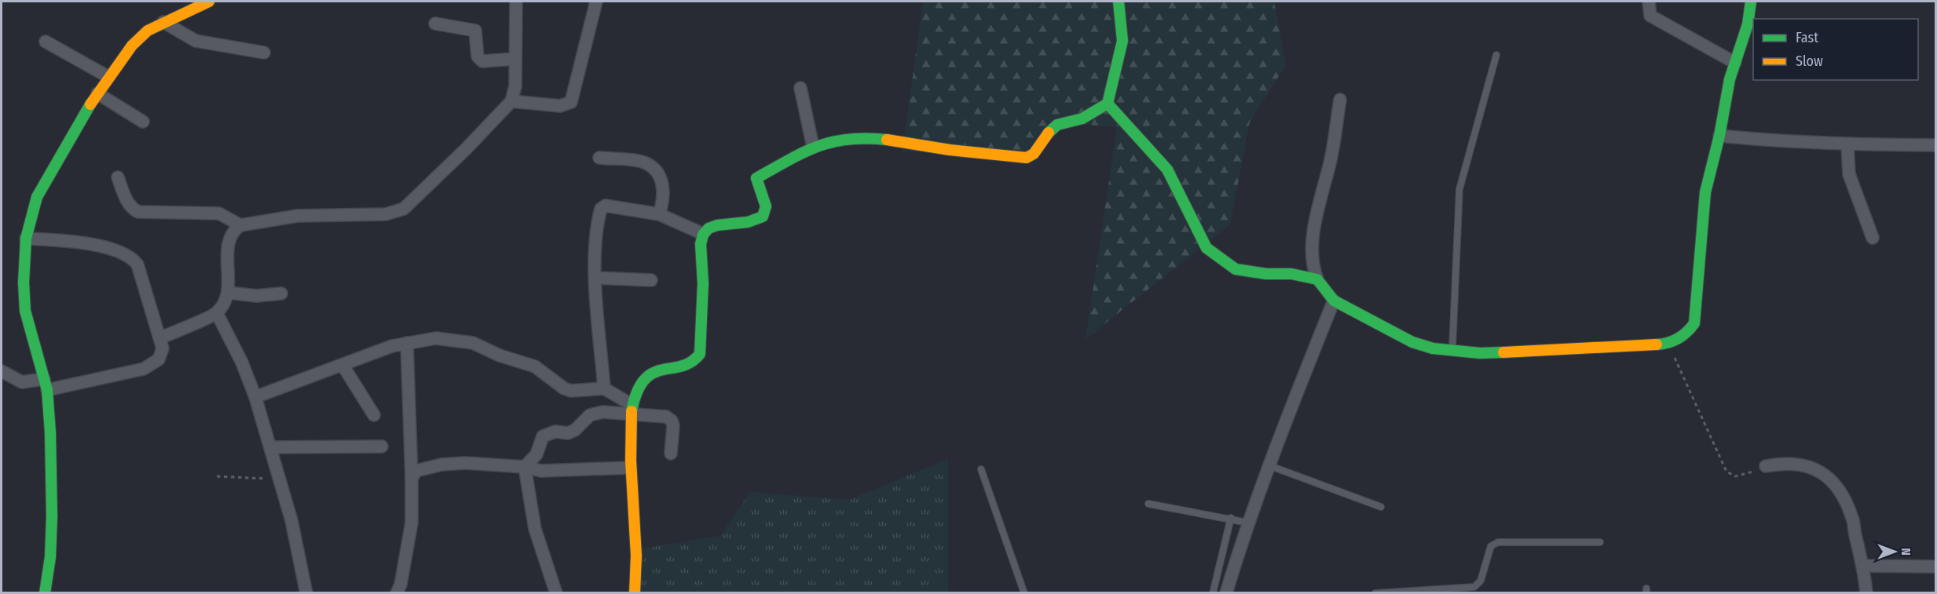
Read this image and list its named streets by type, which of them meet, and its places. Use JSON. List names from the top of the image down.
{
  "legend": ["Fast", "Slow"],
  "north": "right"
}
